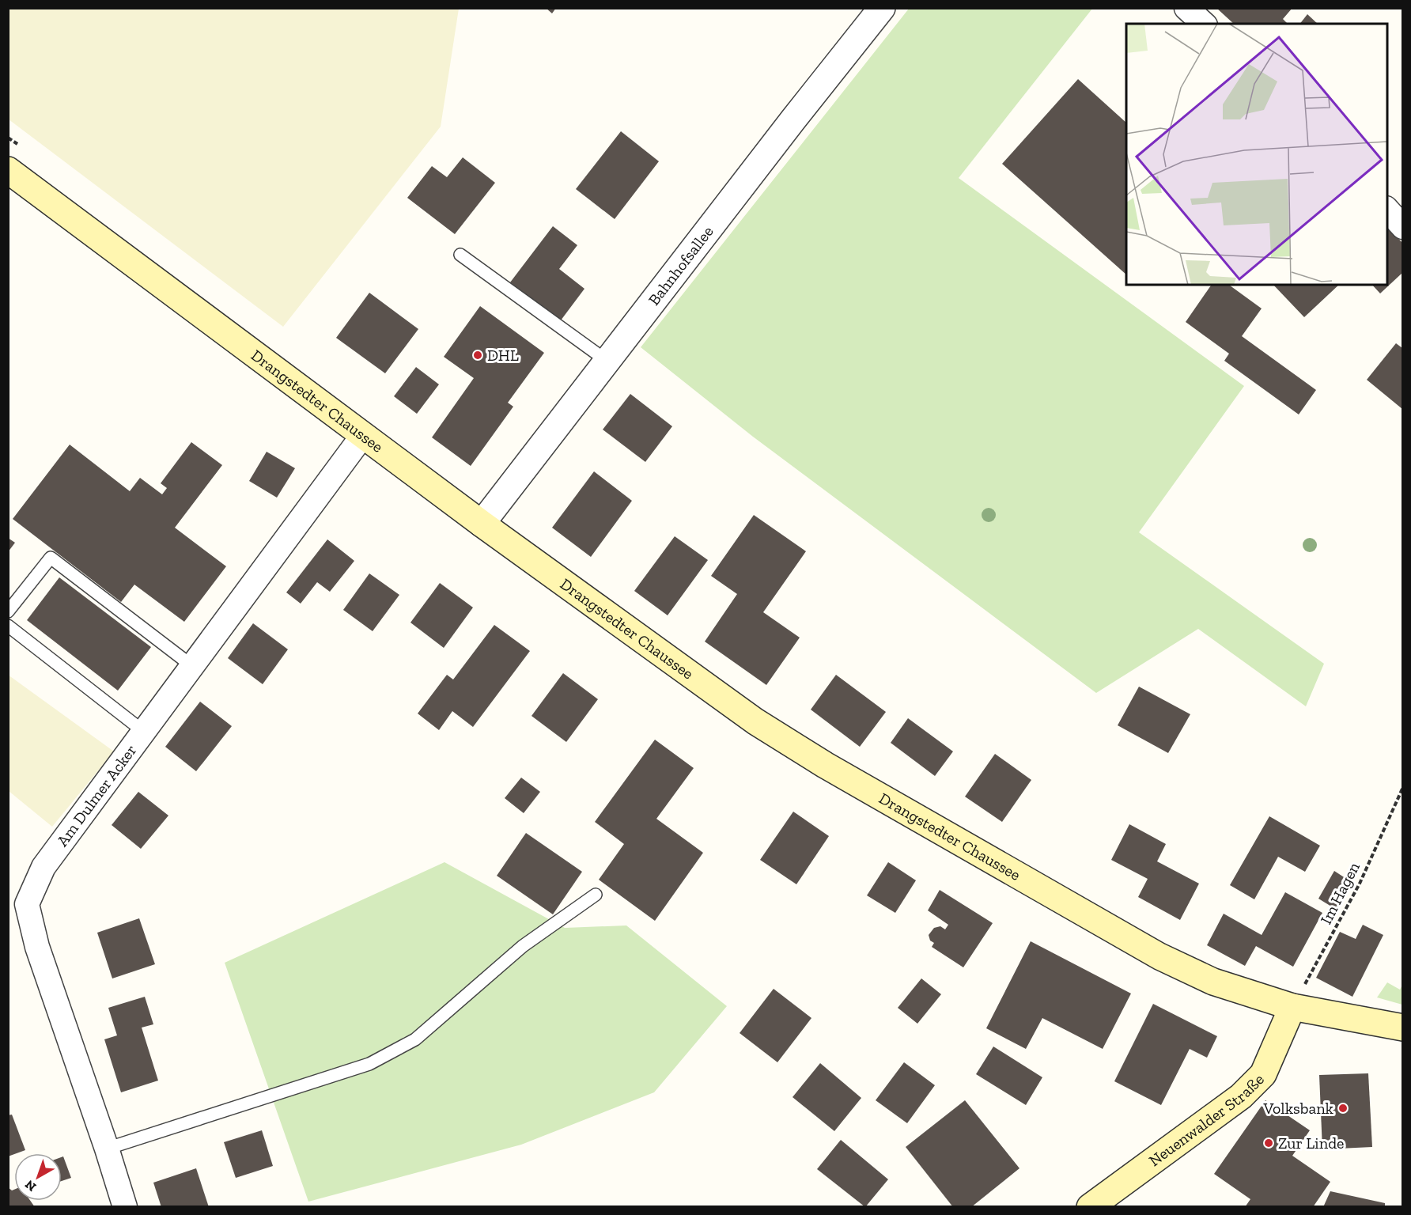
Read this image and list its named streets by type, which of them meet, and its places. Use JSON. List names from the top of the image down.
{
  "streets": {
    "main road": ["Drangstedter Chaussee", "Neuenwalder Straße"],
    "street": ["Bahnhofsallee", "Am Dulmer Acker"],
    "path": ["Im Hagen"]
  },
  "crossings": [
    ["Bahnhofsallee", "Drangstedter Chaussee"],
    ["Drangstedter Chaussee", "Am Dulmer Acker"],
    ["Drangstedter Chaussee", "Im Hagen"],
    ["Drangstedter Chaussee", "Neuenwalder Straße"],
    ["Im Hagen", "Neuenwalder Straße"]
  ],
  "places": ["DHL", "Volksbank", "Zur Linde"],
  "north": "bottom left"
}
